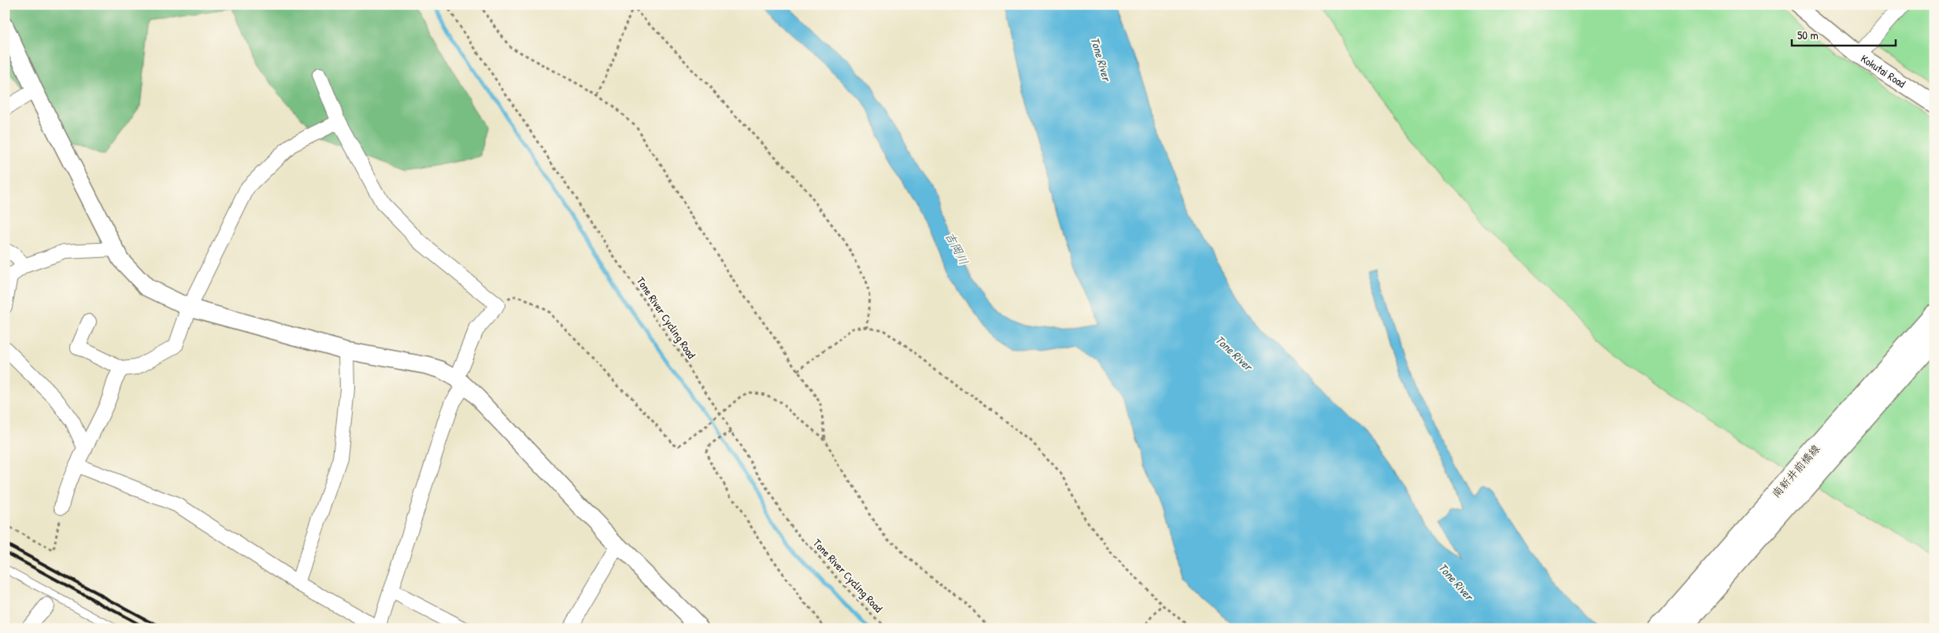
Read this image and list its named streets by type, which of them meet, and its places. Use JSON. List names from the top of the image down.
{
  "streets": {
    "main road": ["南新井前橋線"],
    "street": ["Kokutai Road"],
    "path": ["Tone River Cycling Road"]
  },
  "water": ["Tone River", "吉岡川"],
  "scale_bar": "50 m"
}
